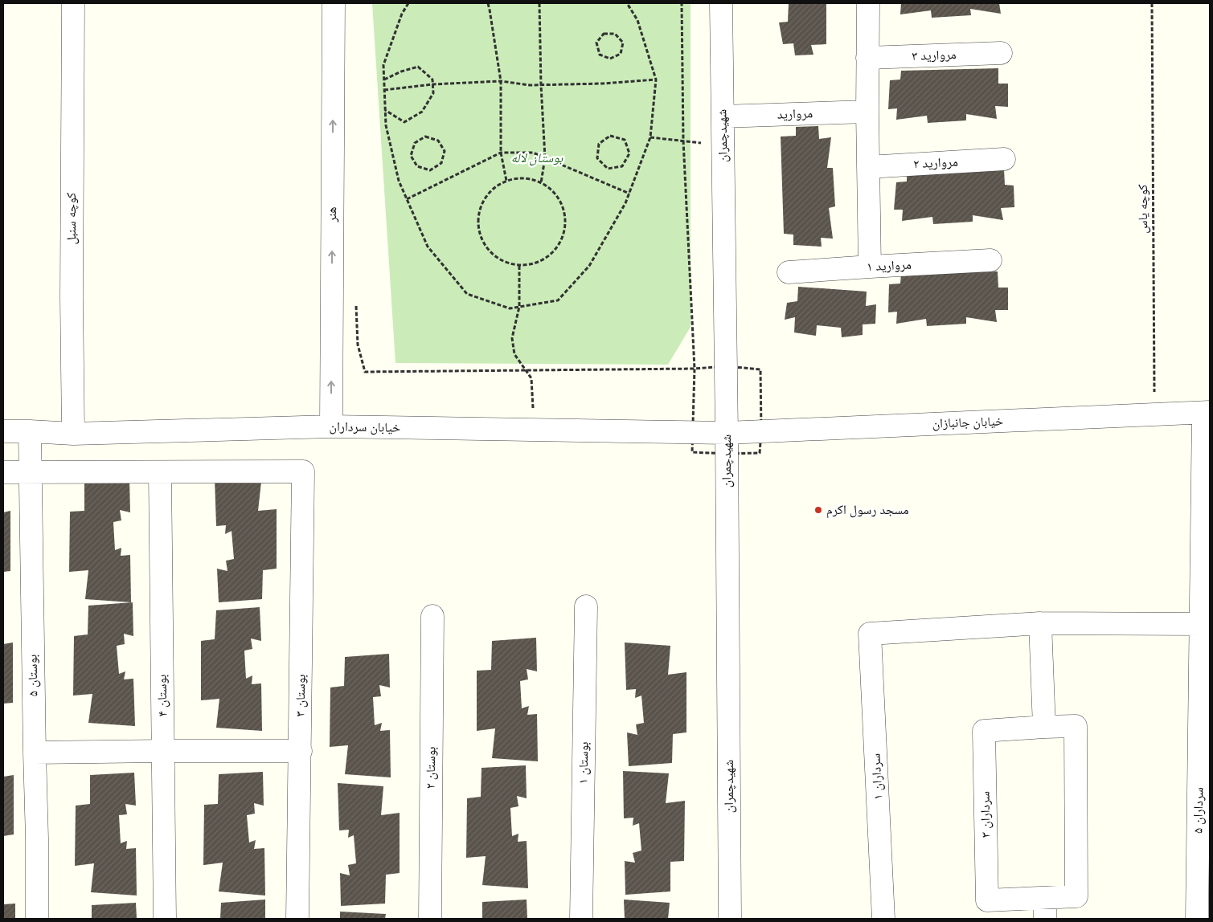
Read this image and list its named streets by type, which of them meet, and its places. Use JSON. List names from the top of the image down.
{
  "streets": {
    "street": [
      "مروارید ۳",
      "مروارید",
      "شهیدچمران",
      "مروارید ۲",
      "هنر",
      "کوچه سنبل",
      "مروارید ۱",
      "خیابان جانبازان",
      "خیابان سرداران",
      "بوستان ۵",
      "بوستان ۴",
      "بوستان ۳",
      "بوستان ۱",
      "بوستان ۲",
      "سرداران ۱",
      "سرداران ۵",
      "سرداران ۳"
    ],
    "path": ["کوچه یاس"]
  },
  "crossings": [
    ["مروارید", "شهیدچمران"],
    ["شهیدچمران", "خیابان جانبازان"],
    ["شهیدچمران", "خیابان سرداران"],
    ["کوچه یاس", "خیابان جانبازان"],
    ["هنر", "خیابان سرداران"],
    ["کوچه سنبل", "خیابان سرداران"],
    ["خیابان جانبازان", "خیابان سرداران"],
    ["خیابان جانبازان", "سرداران ۵"],
    ["خیابان سرداران", "بوستان ۵"],
    ["بوستان ۴", "بوستان ۳"]
  ],
  "one_way": ["هنر"],
  "parks": ["بوستان لاله"],
  "places": ["مسجد رسول اکرم"]
}
